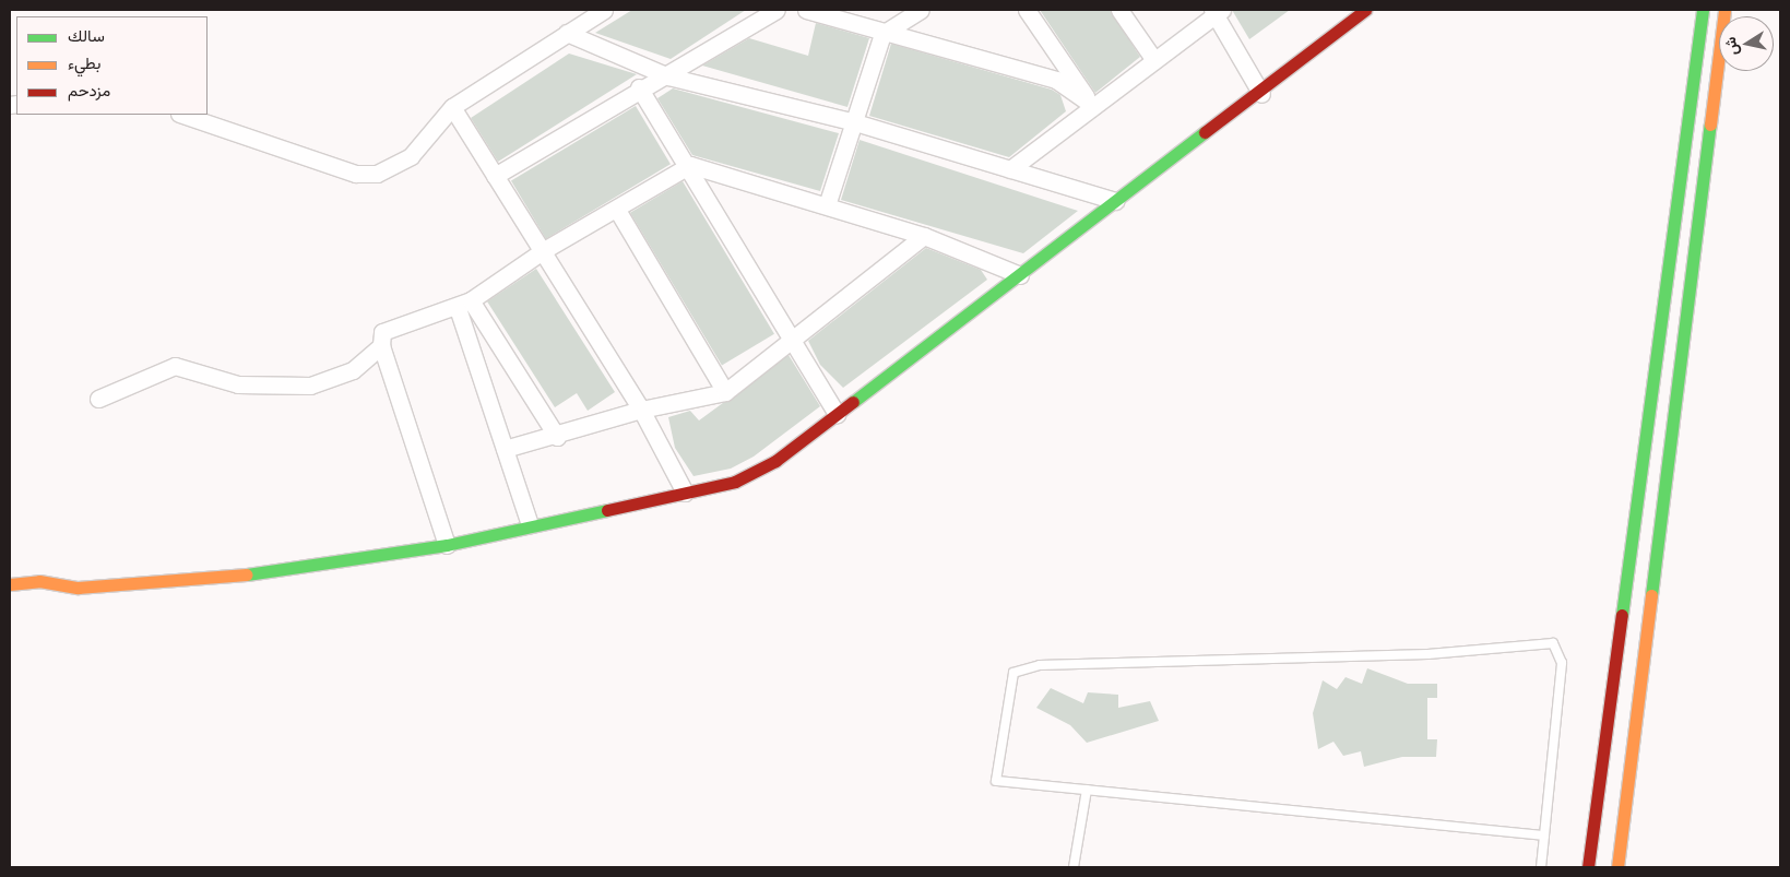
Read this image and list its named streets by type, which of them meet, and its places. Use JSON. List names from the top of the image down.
{
  "legend": ["سالك", "بطيء", "مزدحم"],
  "north": "left"
}
